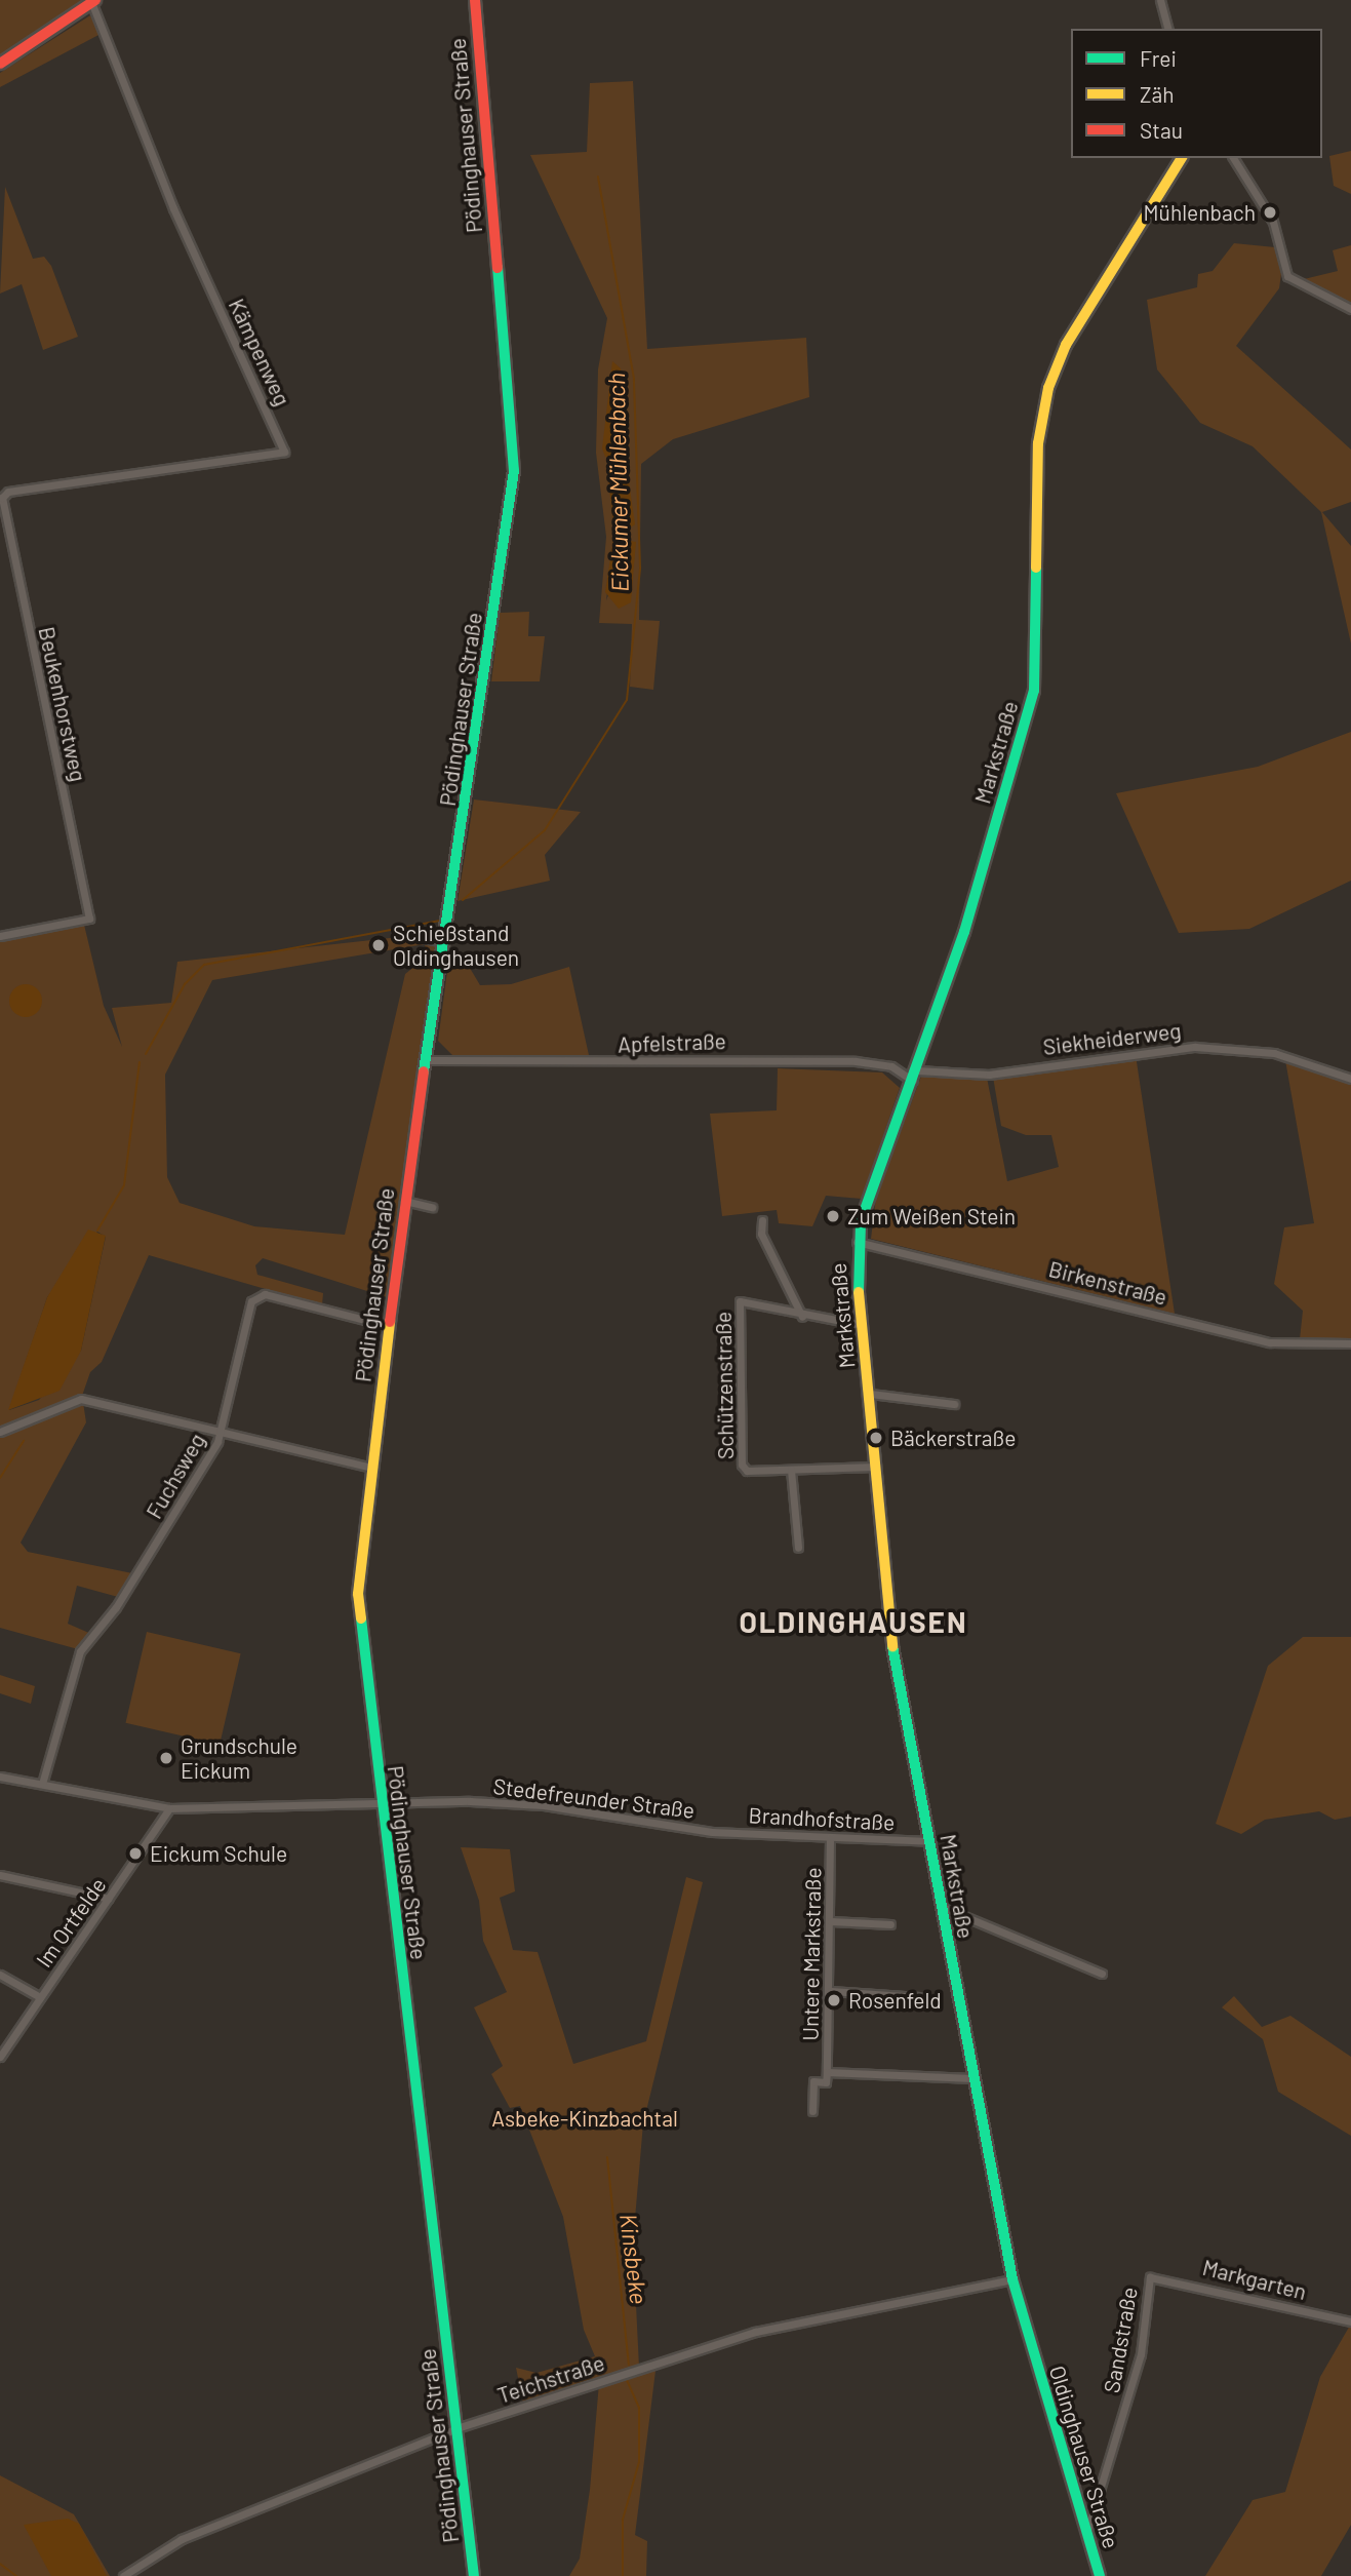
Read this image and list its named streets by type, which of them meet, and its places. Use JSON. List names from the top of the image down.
{
  "streets": {
    "street": [
      "Pödinghauser Straße",
      "Kämpenweg",
      "Beukenhorstweg",
      "Markstraße",
      "Siekheiderweg",
      "Apfelstraße",
      "Birkenstraße",
      "Schützenstraße",
      "Fuchsweg",
      "Stedefreunder Straße",
      "Brandhofstraße",
      "Im Ortfelde",
      "Untere Markstraße",
      "Markgarten",
      "Sandstraße",
      "Teichstraße",
      "Oldinghauser Straße"
    ]
  },
  "crossings": [
    ["Pödinghauser Straße", "Apfelstraße"],
    ["Pödinghauser Straße", "Fuchsweg"],
    ["Pödinghauser Straße", "Stedefreunder Straße"],
    ["Pödinghauser Straße", "Teichstraße"],
    ["Kämpenweg", "Beukenhorstweg"],
    ["Markstraße", "Siekheiderweg"],
    ["Markstraße", "Apfelstraße"],
    ["Markstraße", "Birkenstraße"],
    ["Markstraße", "Brandhofstraße"],
    ["Markstraße", "Untere Markstraße"],
    ["Markstraße", "Teichstraße"],
    ["Markstraße", "Oldinghauser Straße"],
    ["Siekheiderweg", "Apfelstraße"],
    ["Fuchsweg", "Stedefreunder Straße"],
    ["Stedefreunder Straße", "Brandhofstraße"],
    ["Stedefreunder Straße", "Im Ortfelde"],
    ["Brandhofstraße", "Untere Markstraße"],
    ["Markgarten", "Sandstraße"],
    ["Sandstraße", "Oldinghauser Straße"]
  ],
  "districts": ["OLDINGHAUSEN"],
  "water": ["Eickumer Mühlenbach", "Kinsbeke"],
  "parks": ["Asbeke-Kinzbachtal"],
  "places": [
    "Mühlenbach",
    "Schießstand Oldinghausen",
    "Zum Weißen Stein",
    "Bäckerstraße",
    "Grundschule Eickum",
    "Eickum Schule",
    "Rosenfeld"
  ],
  "legend": ["Frei", "Zäh", "Stau"]
}
